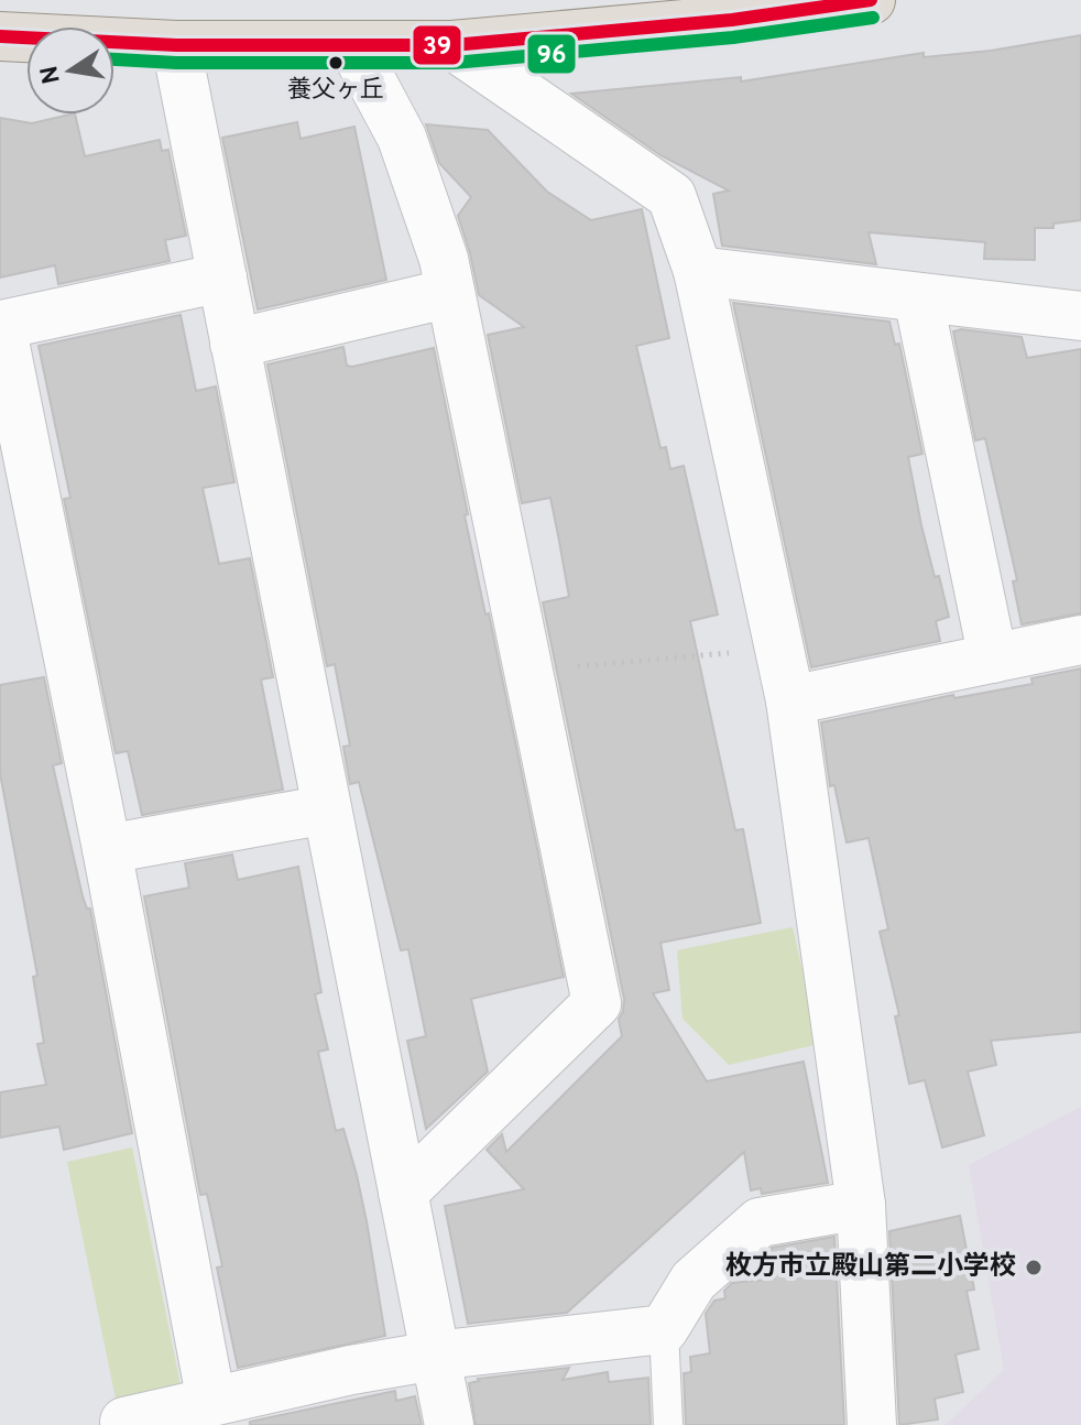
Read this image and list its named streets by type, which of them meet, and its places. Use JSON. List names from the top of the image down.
{
  "places": ["養父ヶ丘", "枚方市立殿山第二小学校"],
  "lines": ["transit line 39", "transit line 96"],
  "north": "left"
}
